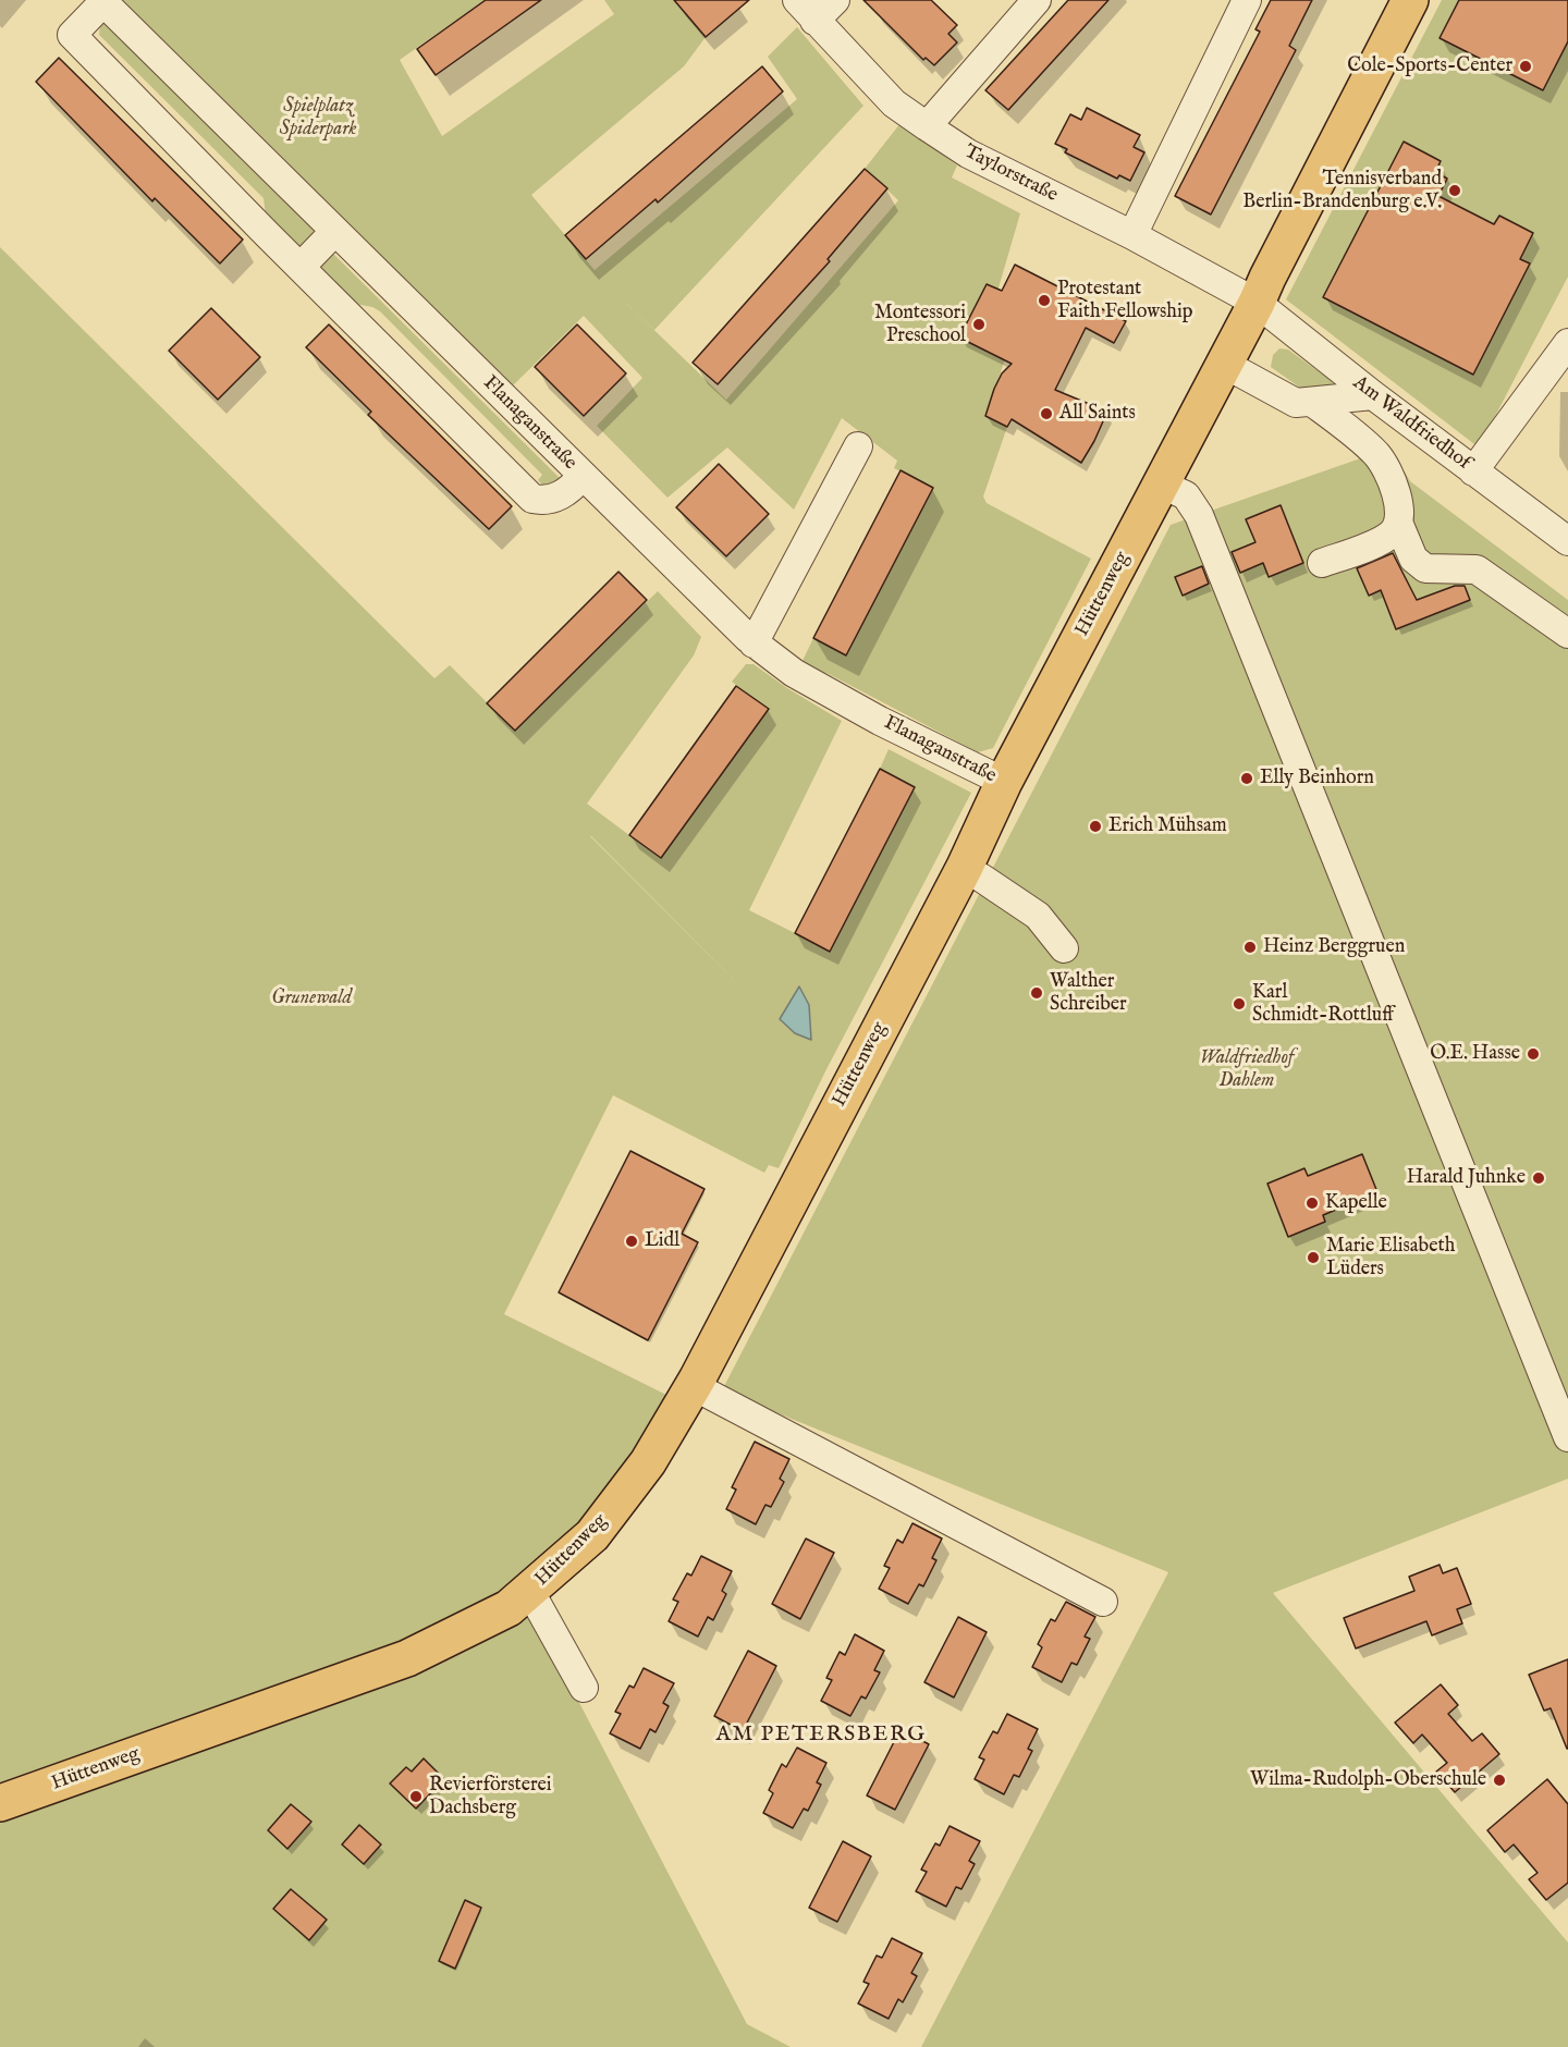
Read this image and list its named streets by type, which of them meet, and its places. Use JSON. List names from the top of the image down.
{
  "streets": {
    "main road": ["Hüttenweg"],
    "street": ["Taylorstraße", "Flanaganstraße", "Am Waldfriedhof"]
  },
  "crossings": [
    ["Taylorstraße", "Am Waldfriedhof"],
    ["Taylorstraße", "Hüttenweg"],
    ["Flanaganstraße", "Hüttenweg"],
    ["Am Waldfriedhof", "Hüttenweg"]
  ],
  "districts": ["AM PETERSBERG"],
  "parks": ["Spielplatz Spiderpark", "Grunewald", "Waldfriedhof Dahlem"],
  "places": [
    "Cole-Sports-Center",
    "Tennisverband Berlin-Brandenburg e.V.",
    "Protestant Faith Fellowship",
    "Montessori Preschool",
    "All Saints",
    "Elly Beinhorn",
    "Erich Mühsam",
    "Heinz Berggruen",
    "Walther Schreiber",
    "Karl Schmidt-Rottluff",
    "O.E. Hasse",
    "Harald Juhnke",
    "Kapelle",
    "Lidl",
    "Marie Elisabeth Lüders",
    "Wilma-Rudolph-Oberschule",
    "Revierförsterei Dachsberg"
  ]
}
